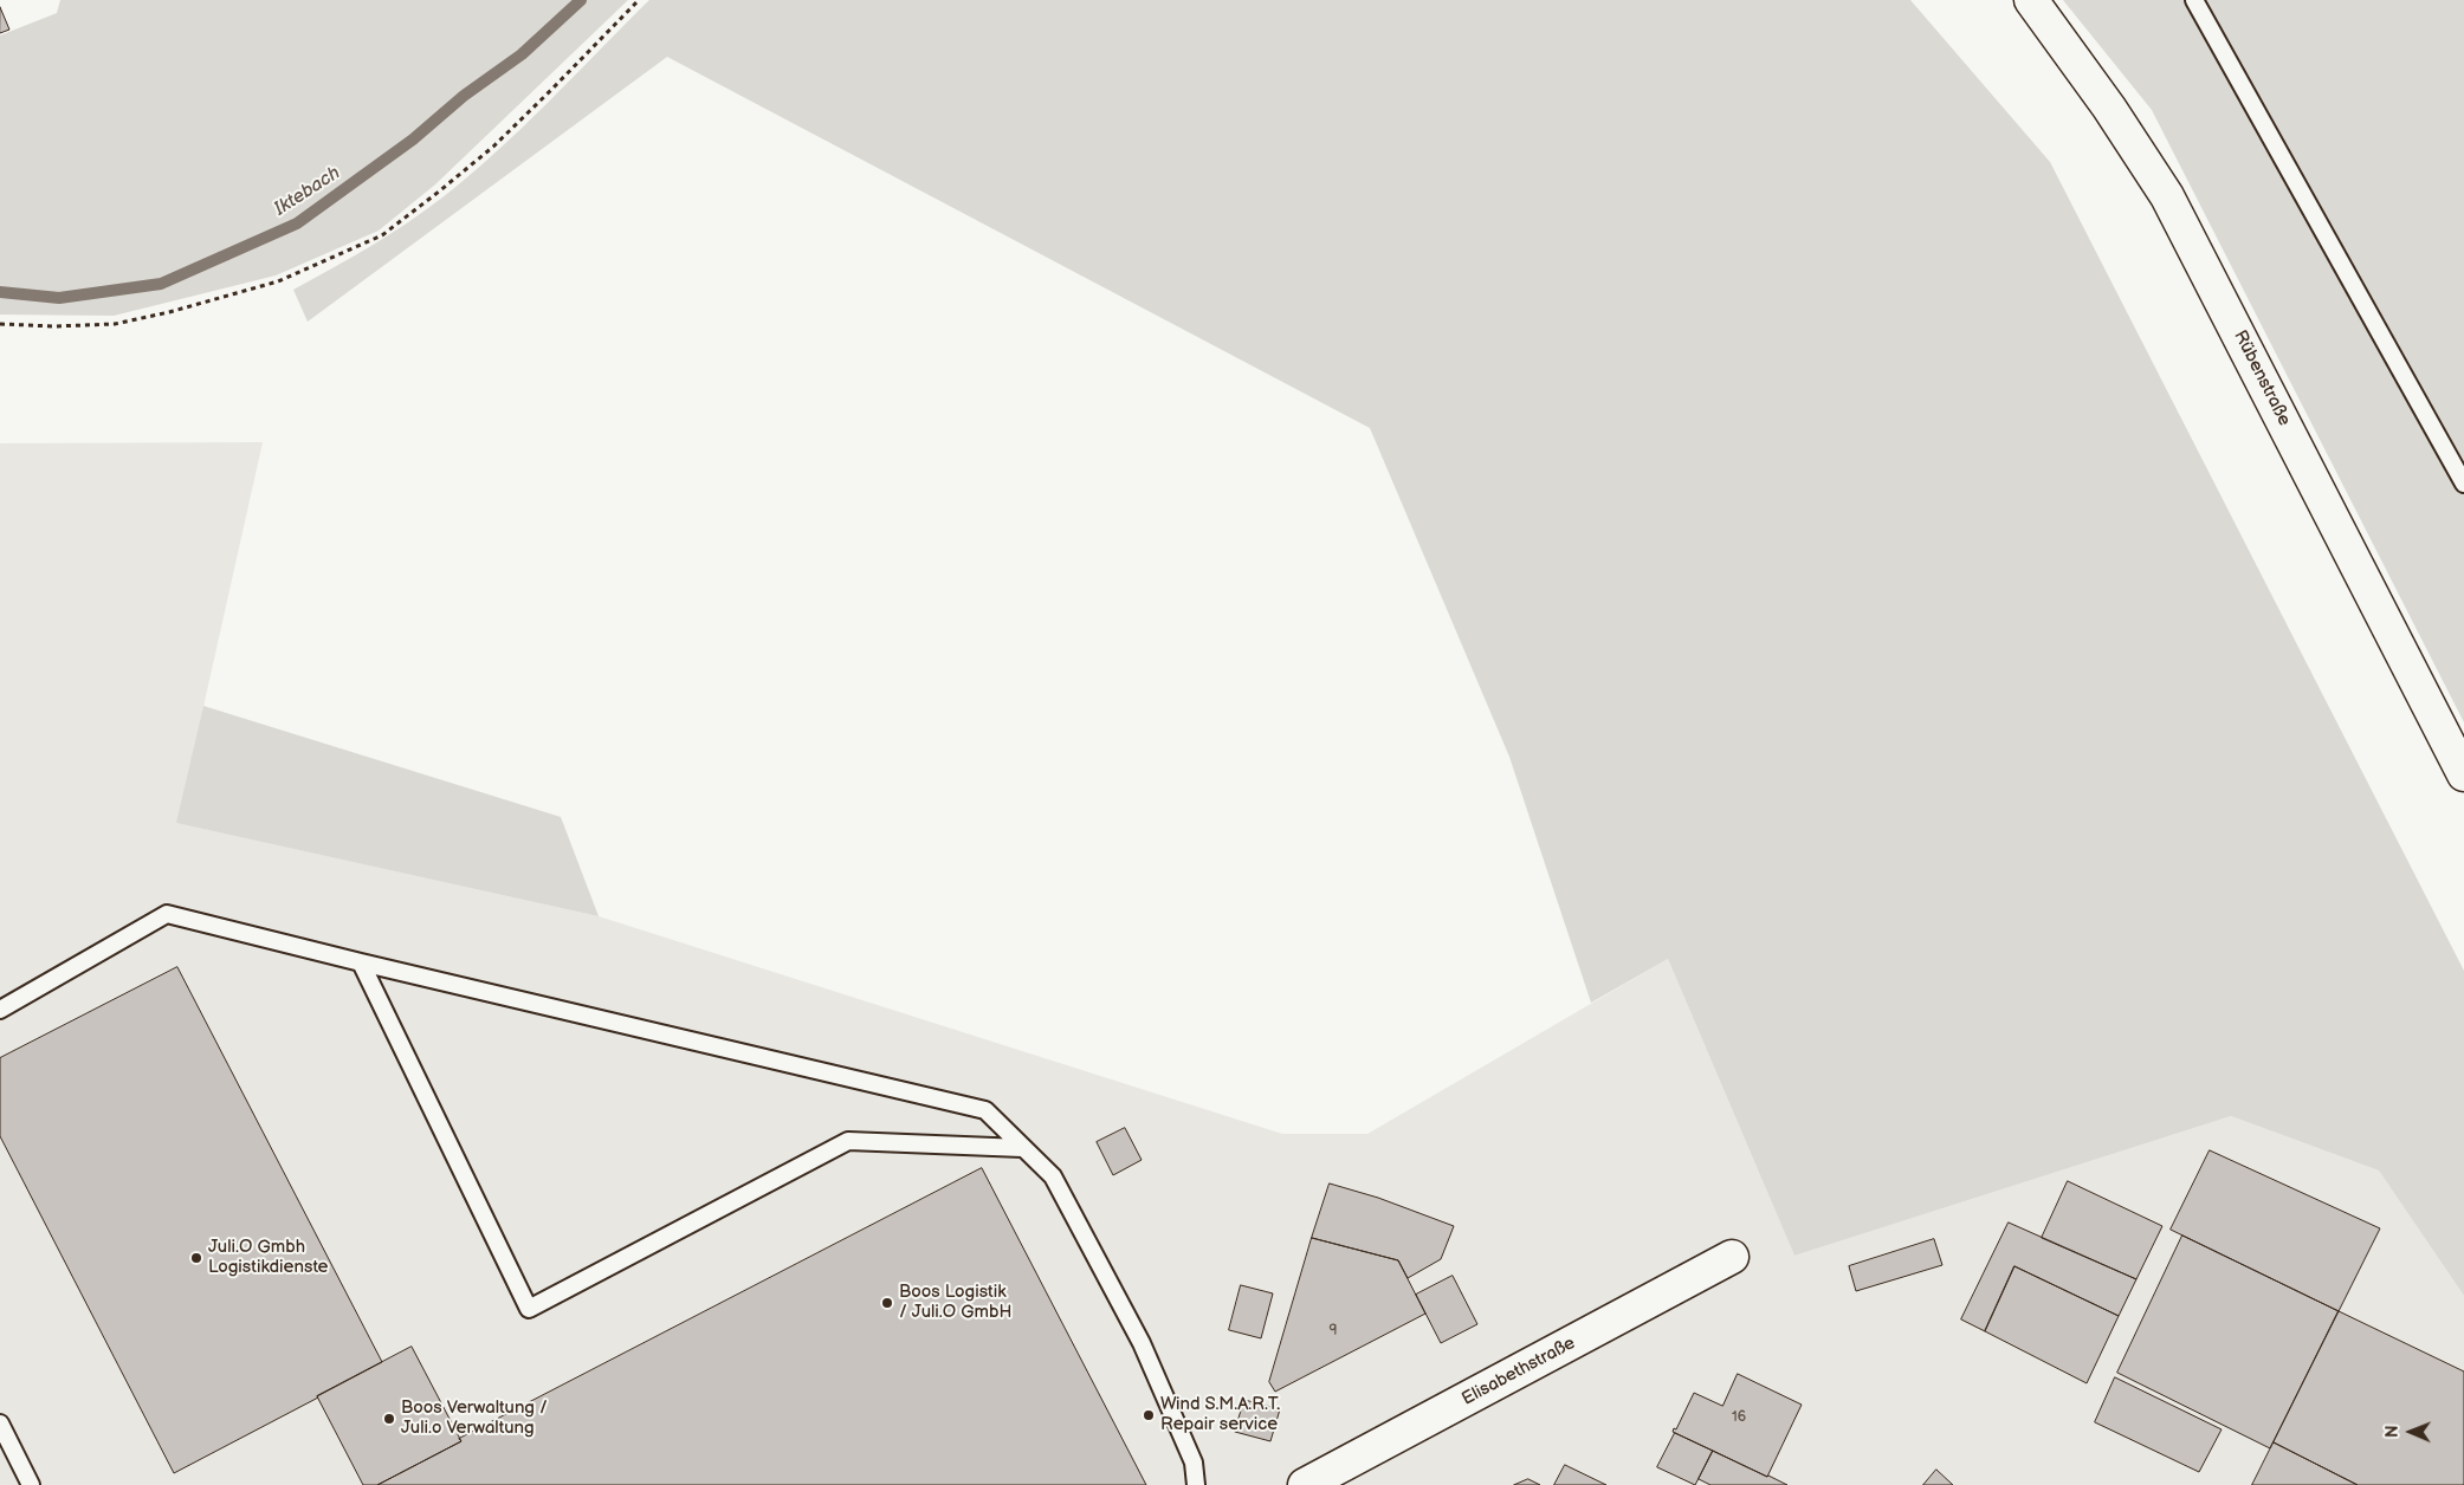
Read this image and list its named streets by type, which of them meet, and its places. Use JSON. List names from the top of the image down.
{
  "streets": {
    "street": ["Rübenstraße", "Elisabethstraße"]
  },
  "water": ["Iktebach"],
  "places": [
    "Juli.O Gmbh Logistikdienste",
    "Boos Logistik / Juli.O GmbH",
    "Wind S.M.A.R.T. Repair service",
    "Boos Verwaltung / Juli.o Verwaltung"
  ],
  "house_numbers": ["9", "16"],
  "north": "left"
}
